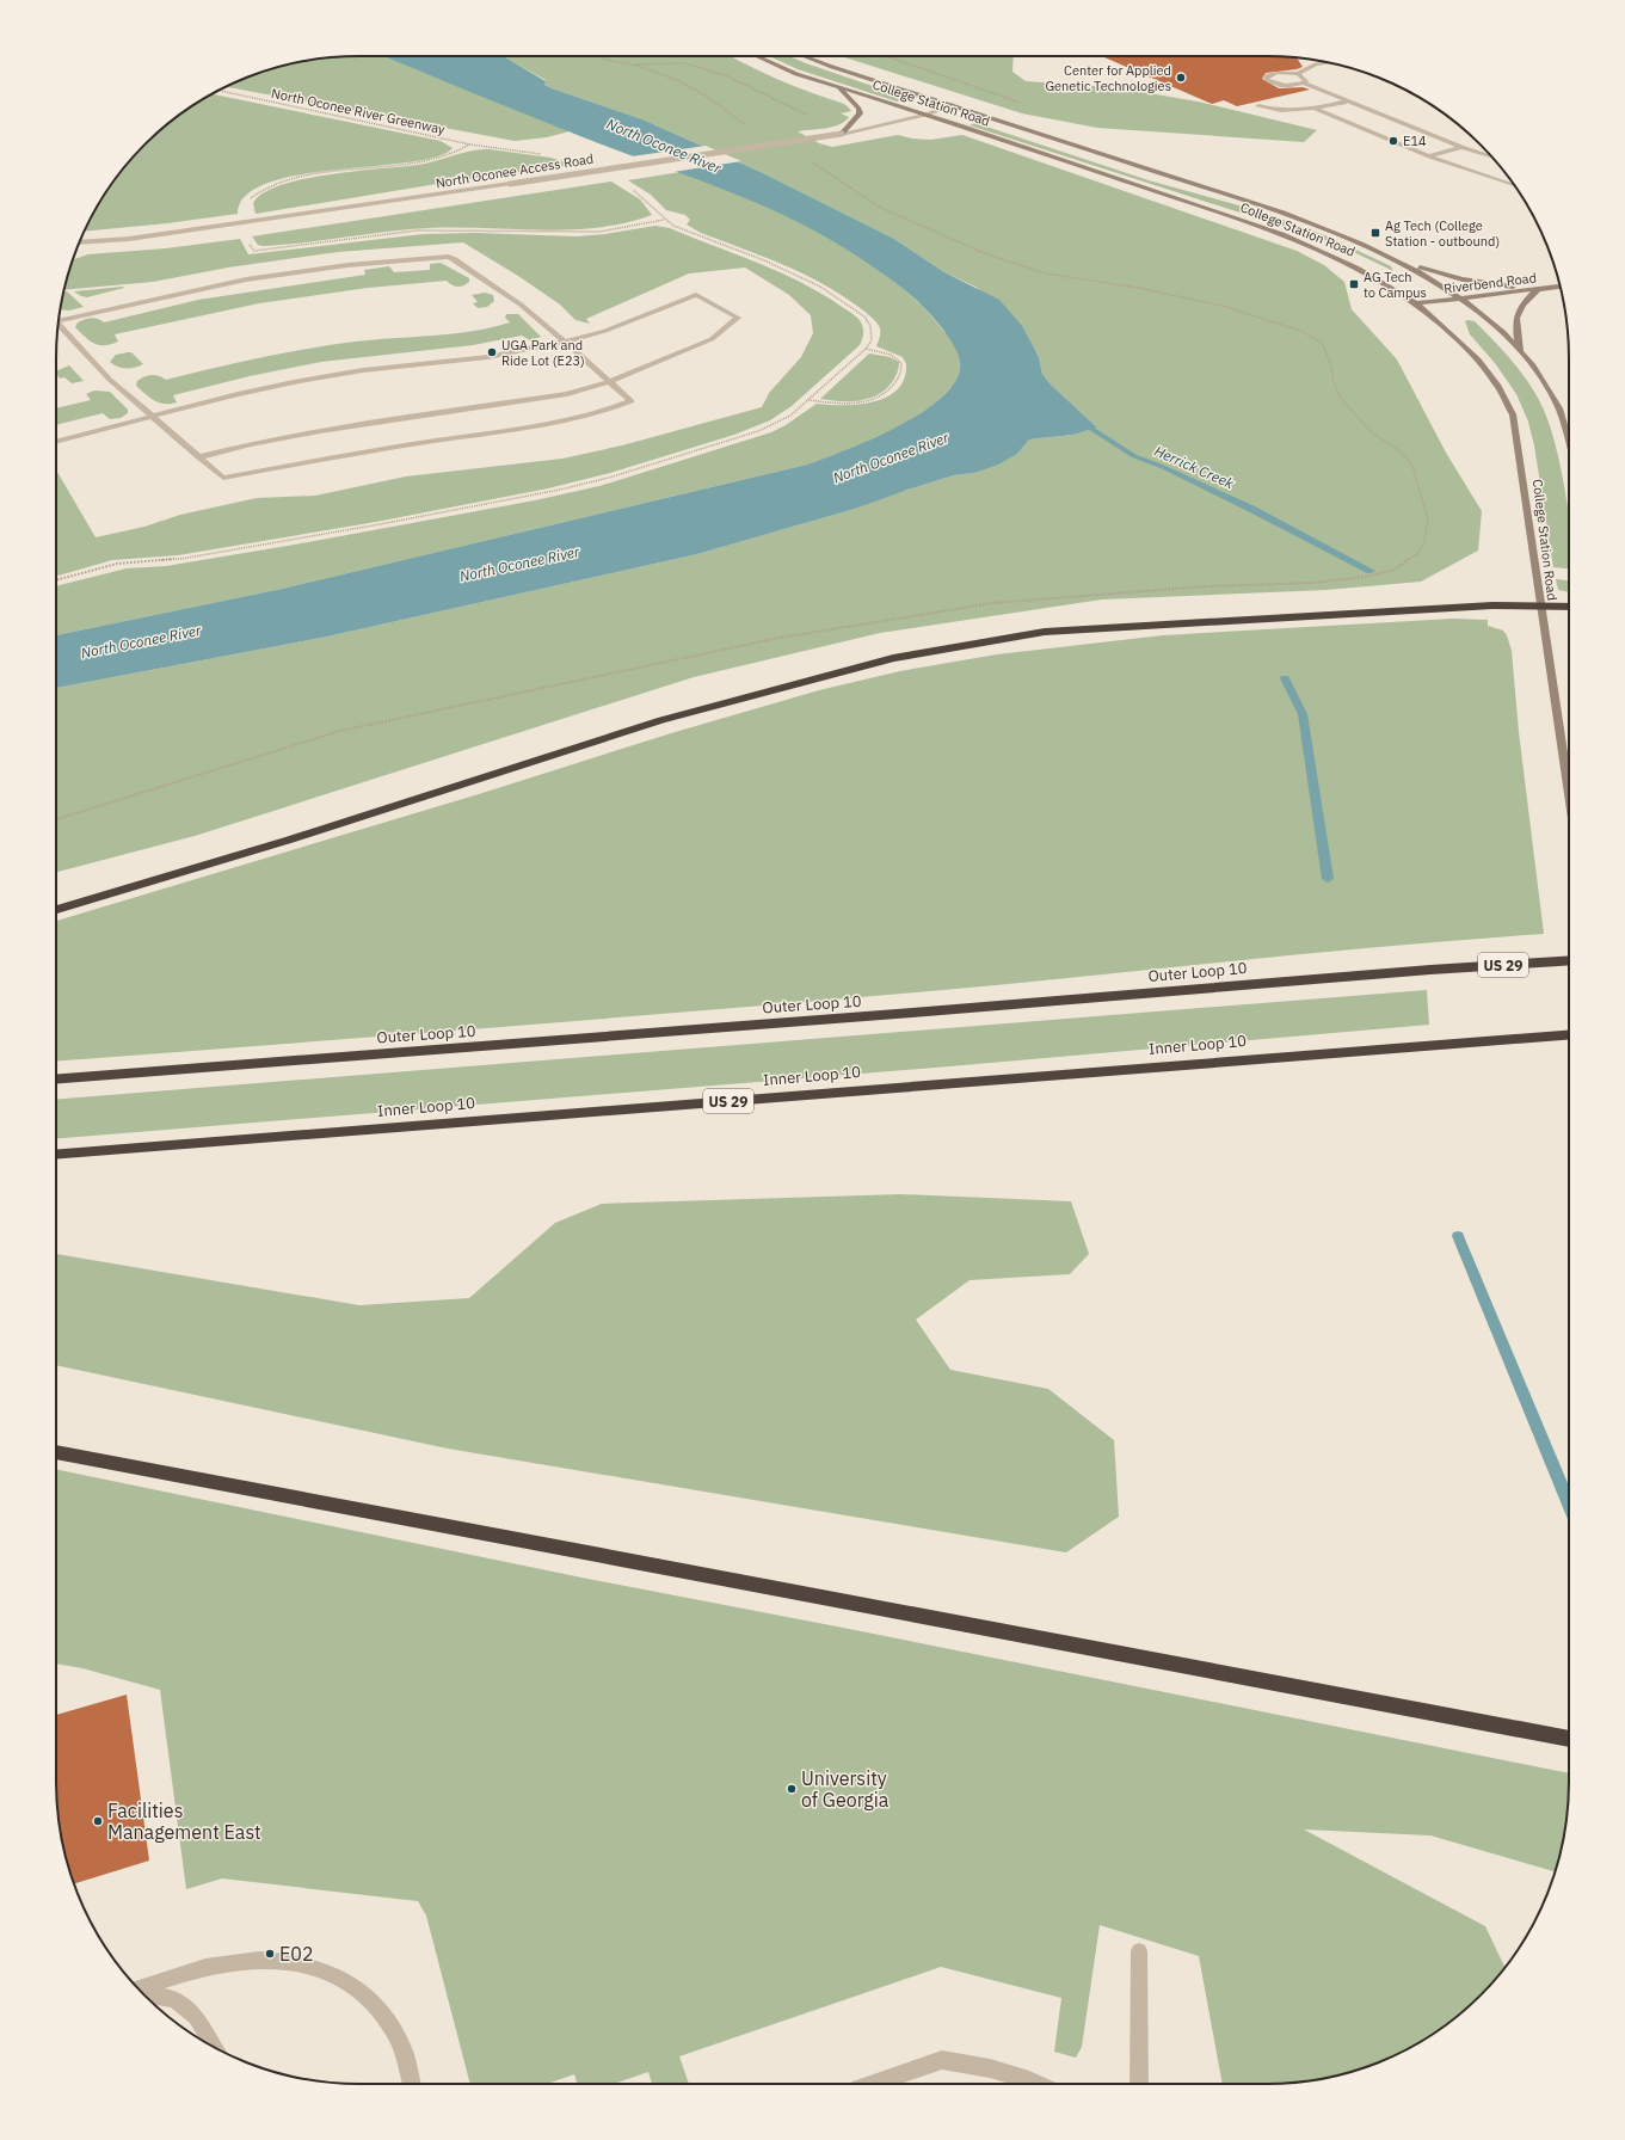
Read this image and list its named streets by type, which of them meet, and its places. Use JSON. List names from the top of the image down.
{
  "streets": {
    "highway": ["US 29", "Outer Loop 10", "Inner Loop 10"],
    "main road": ["College Station Road", "Riverbend Road"],
    "street": ["North Oconee Access Road"],
    "path": ["North Oconee River Greenway"]
  },
  "crossings": [
    ["College Station Road", "North Oconee Access Road"],
    ["College Station Road", "Riverbend Road"]
  ],
  "water": ["North Oconee River", "Herrick Creek"],
  "places": {
    "other": [
      "Center for Applied Genetic Technologies",
      "E14",
      "UGA Park and Ride Lot (E23)",
      "University of Georgia",
      "Facilities Management East",
      "E02"
    ],
    "transit": ["Ag Tech (College Station - outbound)", "AG Tech to Campus"]
  }
}
